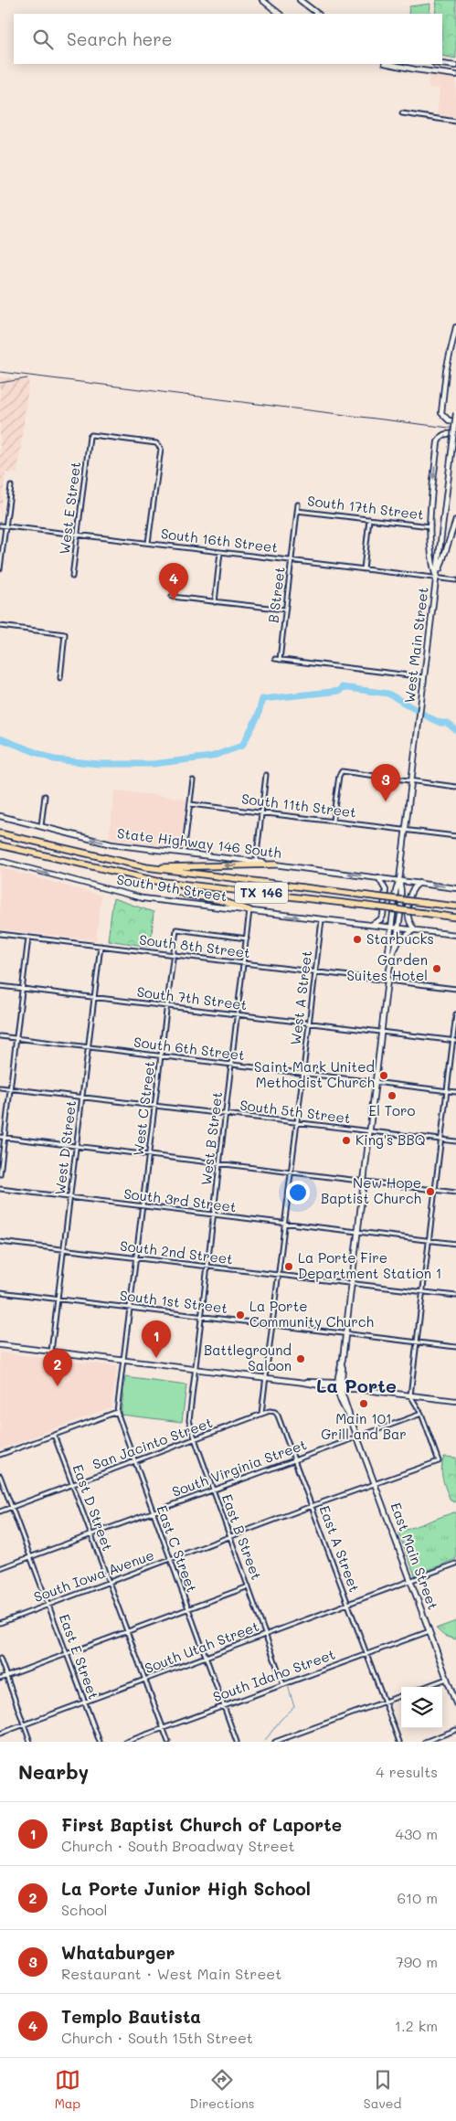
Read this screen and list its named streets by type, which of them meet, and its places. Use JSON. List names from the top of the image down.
{
  "streets": {
    "highway": ["TX 146"],
    "main road": [
      "West Main Street",
      "State Highway 146 South",
      "South 9th Street",
      "East Main Street"
    ],
    "street": [
      "West E Street",
      "South 17th Street",
      "South 16th Street",
      "B Street",
      "South 11th Street",
      "South 8th Street",
      "West A Street",
      "South 7th Street",
      "South 6th Street",
      "West C Street",
      "South 5th Street",
      "West B Street",
      "West D Street",
      "South 3rd Street",
      "South 2nd Street",
      "South 1st Street",
      "San Jacinto Street",
      "South Virginia Street",
      "East D Street",
      "East B Street",
      "East C Street",
      "East A Street",
      "South Iowa Avenue",
      "South Utah Street",
      "East E Street",
      "South Idaho Street"
    ]
  },
  "crossings": [
    ["West E Street", "South 16th Street"],
    ["South 17th Street", "B Street"],
    ["South 16th Street", "B Street"],
    ["South 16th Street", "West Main Street"],
    ["B Street", "West Main Street"],
    ["West Main Street", "South 11th Street"],
    ["West Main Street", "State Highway 146 South"],
    ["West Main Street", "South 9th Street"],
    ["West Main Street", "South 8th Street"],
    ["West Main Street", "South 7th Street"],
    ["West Main Street", "South 6th Street"],
    ["West Main Street", "South 5th Street"],
    ["West Main Street", "South 3rd Street"],
    ["West Main Street", "South 2nd Street"],
    ["West Main Street", "South 1st Street"],
    ["West Main Street", "East Main Street"],
    ["South 9th Street", "West A Street"],
    ["South 9th Street", "West B Street"],
    ["South 8th Street", "West A Street"],
    ["South 8th Street", "West C Street"],
    ["South 8th Street", "West B Street"],
    ["South 8th Street", "West D Street"],
    ["West A Street", "South 7th Street"],
    ["West A Street", "South 6th Street"],
    ["West A Street", "South 5th Street"],
    ["West A Street", "South 3rd Street"],
    ["West A Street", "South 2nd Street"],
    ["West A Street", "South 1st Street"],
    ["South 7th Street", "West C Street"],
    ["South 7th Street", "West B Street"],
    ["South 7th Street", "West D Street"],
    ["South 6th Street", "West C Street"],
    ["South 6th Street", "West B Street"],
    ["South 6th Street", "West D Street"],
    ["West C Street", "South 5th Street"],
    ["West C Street", "West B Street"],
    ["West C Street", "South 3rd Street"],
    ["West C Street", "South 2nd Street"],
    ["West C Street", "South 1st Street"],
    ["West C Street", "East C Street"],
    ["South 5th Street", "West B Street"],
    ["South 5th Street", "West D Street"],
    ["West B Street", "South 3rd Street"],
    ["West B Street", "South 2nd Street"],
    ["West B Street", "South 1st Street"],
    ["West B Street", "East B Street"],
    ["West D Street", "South 3rd Street"],
    ["West D Street", "South 2nd Street"],
    ["West D Street", "South 1st Street"],
    ["San Jacinto Street", "East D Street"],
    ["San Jacinto Street", "East B Street"],
    ["San Jacinto Street", "East C Street"],
    ["San Jacinto Street", "East A Street"],
    ["San Jacinto Street", "East E Street"],
    ["South Virginia Street", "East D Street"],
    ["South Virginia Street", "East B Street"],
    ["South Virginia Street", "East C Street"],
    ["South Virginia Street", "East A Street"],
    ["South Virginia Street", "East Main Street"],
    ["South Virginia Street", "South Iowa Avenue"],
    ["South Virginia Street", "East E Street"],
    ["East D Street", "South Iowa Avenue"],
    ["East D Street", "South Utah Street"],
    ["East D Street", "South Idaho Street"],
    ["East B Street", "South Iowa Avenue"],
    ["East B Street", "South Utah Street"],
    ["East B Street", "South Idaho Street"],
    ["East C Street", "South Iowa Avenue"],
    ["East C Street", "South Utah Street"],
    ["East C Street", "South Idaho Street"],
    ["East A Street", "South Iowa Avenue"],
    ["East A Street", "South Utah Street"],
    ["East A Street", "South Idaho Street"],
    ["East Main Street", "South Iowa Avenue"],
    ["East Main Street", "South Utah Street"],
    ["East Main Street", "South Idaho Street"],
    ["South Iowa Avenue", "East E Street"],
    ["South Utah Street", "East E Street"]
  ],
  "one_way": ["State Highway 146 South", "South 9th Street"],
  "districts": ["La Porte"],
  "places": [
    "Starbucks",
    "Garden Suites Hotel",
    "Saint Mark United Methodist Church",
    "El Toro",
    "King's BBQ",
    "New Hope Baptist Church",
    "La Porte Fire Department Station 1",
    "La Porte Community Church",
    "Battleground Saloon",
    "Main 101 Grill and Bar"
  ],
  "page": {
    "search": "Search here",
    "pins": [
      "4",
      "3",
      "1",
      "2"
    ],
    "heading": ["Nearby", "4 results"],
    "list": [
      {
        "mark": "1",
        "name": "First Baptist Church of Laporte",
        "note": "Church · South Broadway Street",
        "value": "430 m"
      },
      {
        "mark": "2",
        "name": "La Porte Junior High School",
        "note": "School",
        "value": "610 m"
      },
      {
        "mark": "3",
        "name": "Whataburger",
        "note": "Restaurant · West Main Street",
        "value": "790 m"
      },
      {
        "mark": "4",
        "name": "Templo Bautista",
        "note": "Church · South 15th Street",
        "value": "1.2 km"
      }
    ],
    "nav": ["Map", "Directions", "Saved"]
  }
}
